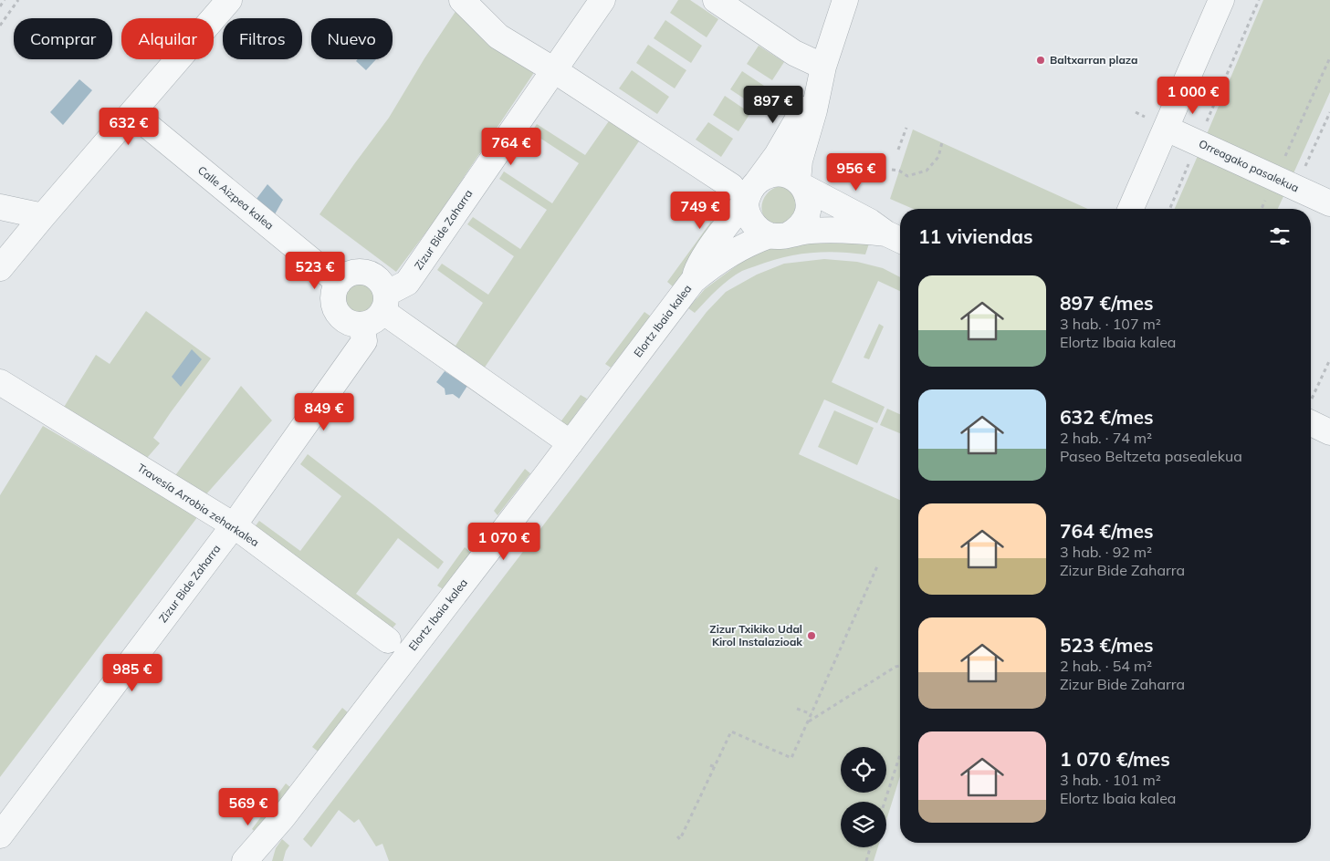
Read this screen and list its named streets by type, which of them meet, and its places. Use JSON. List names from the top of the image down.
{
  "streets": {
    "street": [
      "Orreagako pasalekua",
      "Calle Aizpea kalea",
      "Zizur Bide Zaharra",
      "Elortz Ibaia kalea",
      "Travesía Arrobia zeharkalea"
    ]
  },
  "crossings": [
    ["Calle Aizpea kalea", "Zizur Bide Zaharra"],
    ["Zizur Bide Zaharra", "Travesía Arrobia zeharkalea"]
  ],
  "places": ["Baltxarran plaza", "Zizur Txikiko Udal Kirol Instalazioak"],
  "page": {
    "chip": [
      "Comprar",
      "Alquilar",
      "Filtros",
      "Nuevo"
    ],
    "price": [
      "1 000 €",
      "897 €",
      "632 €",
      "764 €",
      "956 €",
      "749 €",
      "523 €",
      "849 €",
      "1 070 €",
      "985 €",
      "569 €"
    ],
    "heading": "11 viviendas",
    "list": [
      {
        "name": "897 €/mes",
        "note": "3 hab. · 107 m² · Elortz Ibaia kalea"
      },
      {
        "name": "632 €/mes",
        "note": "2 hab. · 74 m² · Paseo Beltzeta pasealekua"
      },
      {
        "name": "764 €/mes",
        "note": "3 hab. · 92 m² · Zizur Bide Zaharra"
      },
      {
        "name": "523 €/mes",
        "note": "2 hab. · 54 m² · Zizur Bide Zaharra"
      },
      {
        "name": "1 070 €/mes",
        "note": "3 hab. · 101 m² · Elortz Ibaia kalea"
      }
    ]
  }
}
